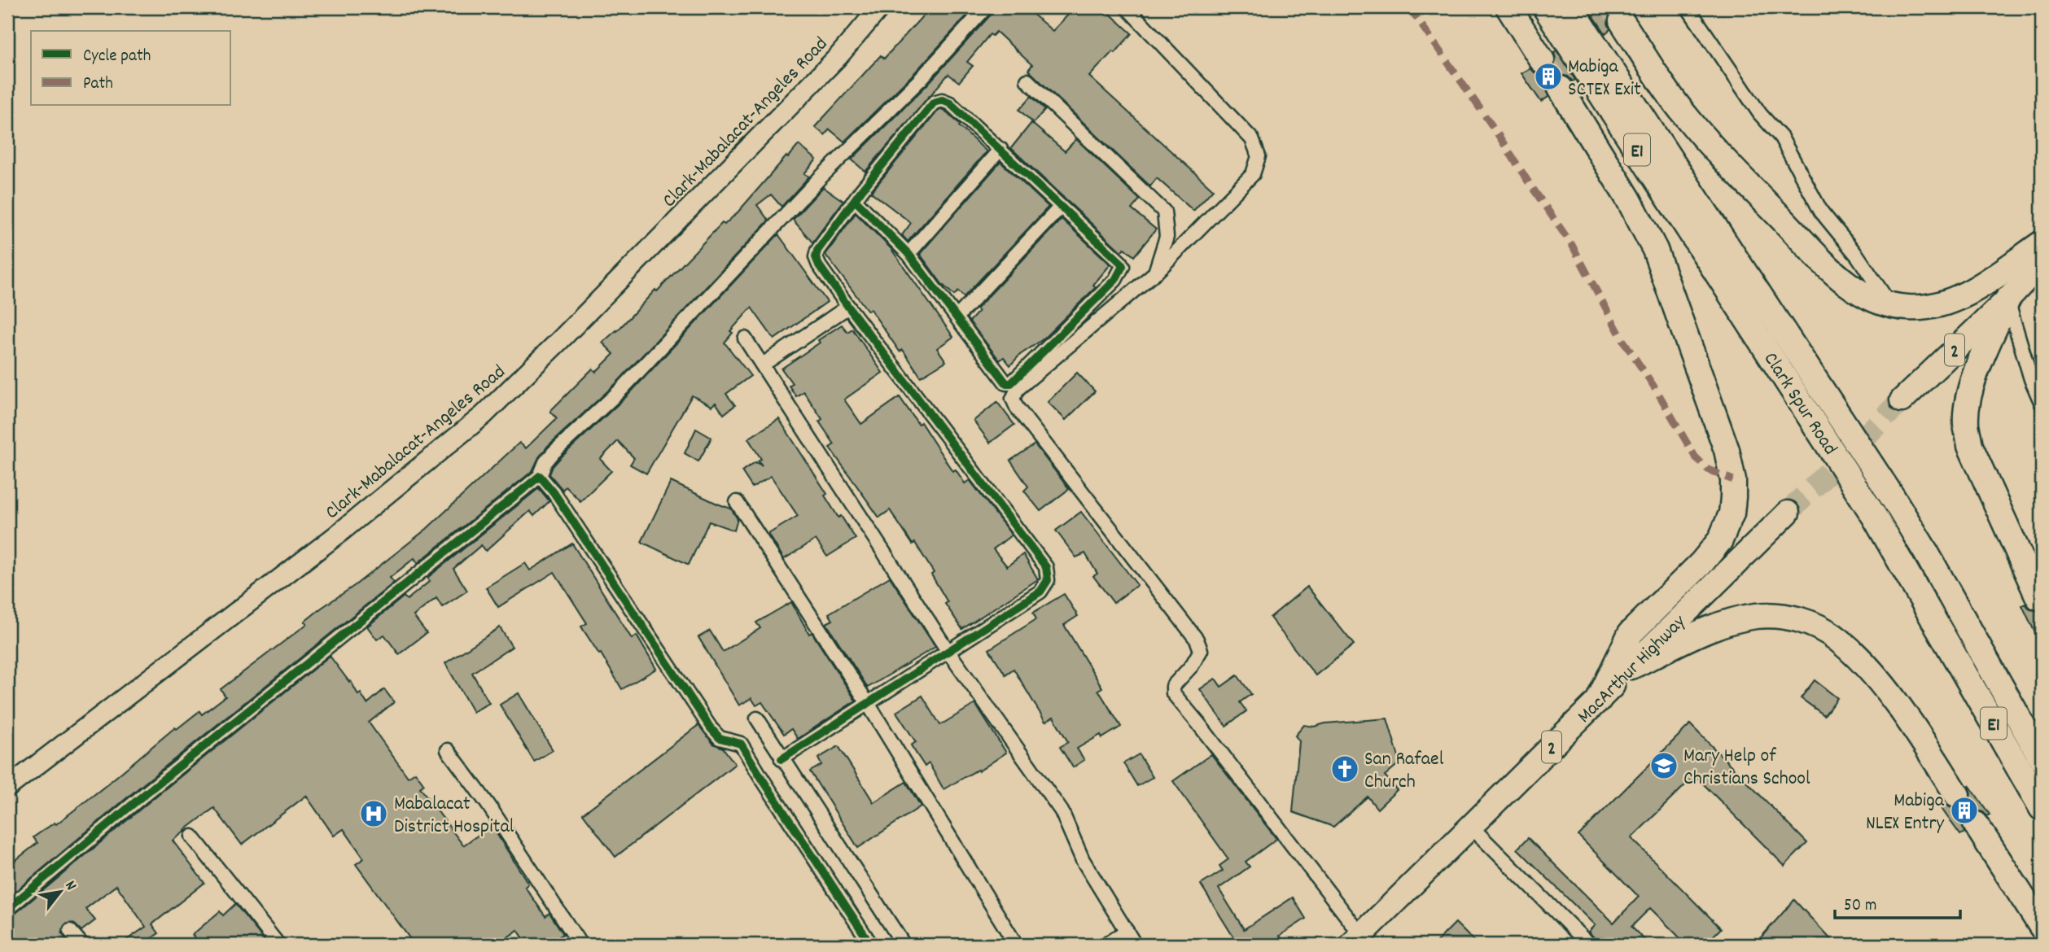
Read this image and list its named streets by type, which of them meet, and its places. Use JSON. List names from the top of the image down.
{
  "streets": {
    "highway": [
      "E1",
      "2",
      "Clark Spur Road",
      "MacArthur Highway"
    ],
    "main road": ["Clark-Mabalacat-Angeles Road"]
  },
  "places": {
    "building": ["Mabiga SCTEX Exit", "Mabiga NLEX Entry"],
    "school or university": ["Mary Help of Christians School"],
    "church": ["San Rafael Church"],
    "hospital": ["Mabalacat District Hospital"]
  },
  "legend": ["Cycle path", "Path"],
  "scale_bar": "50 m",
  "north": "top right"
}
